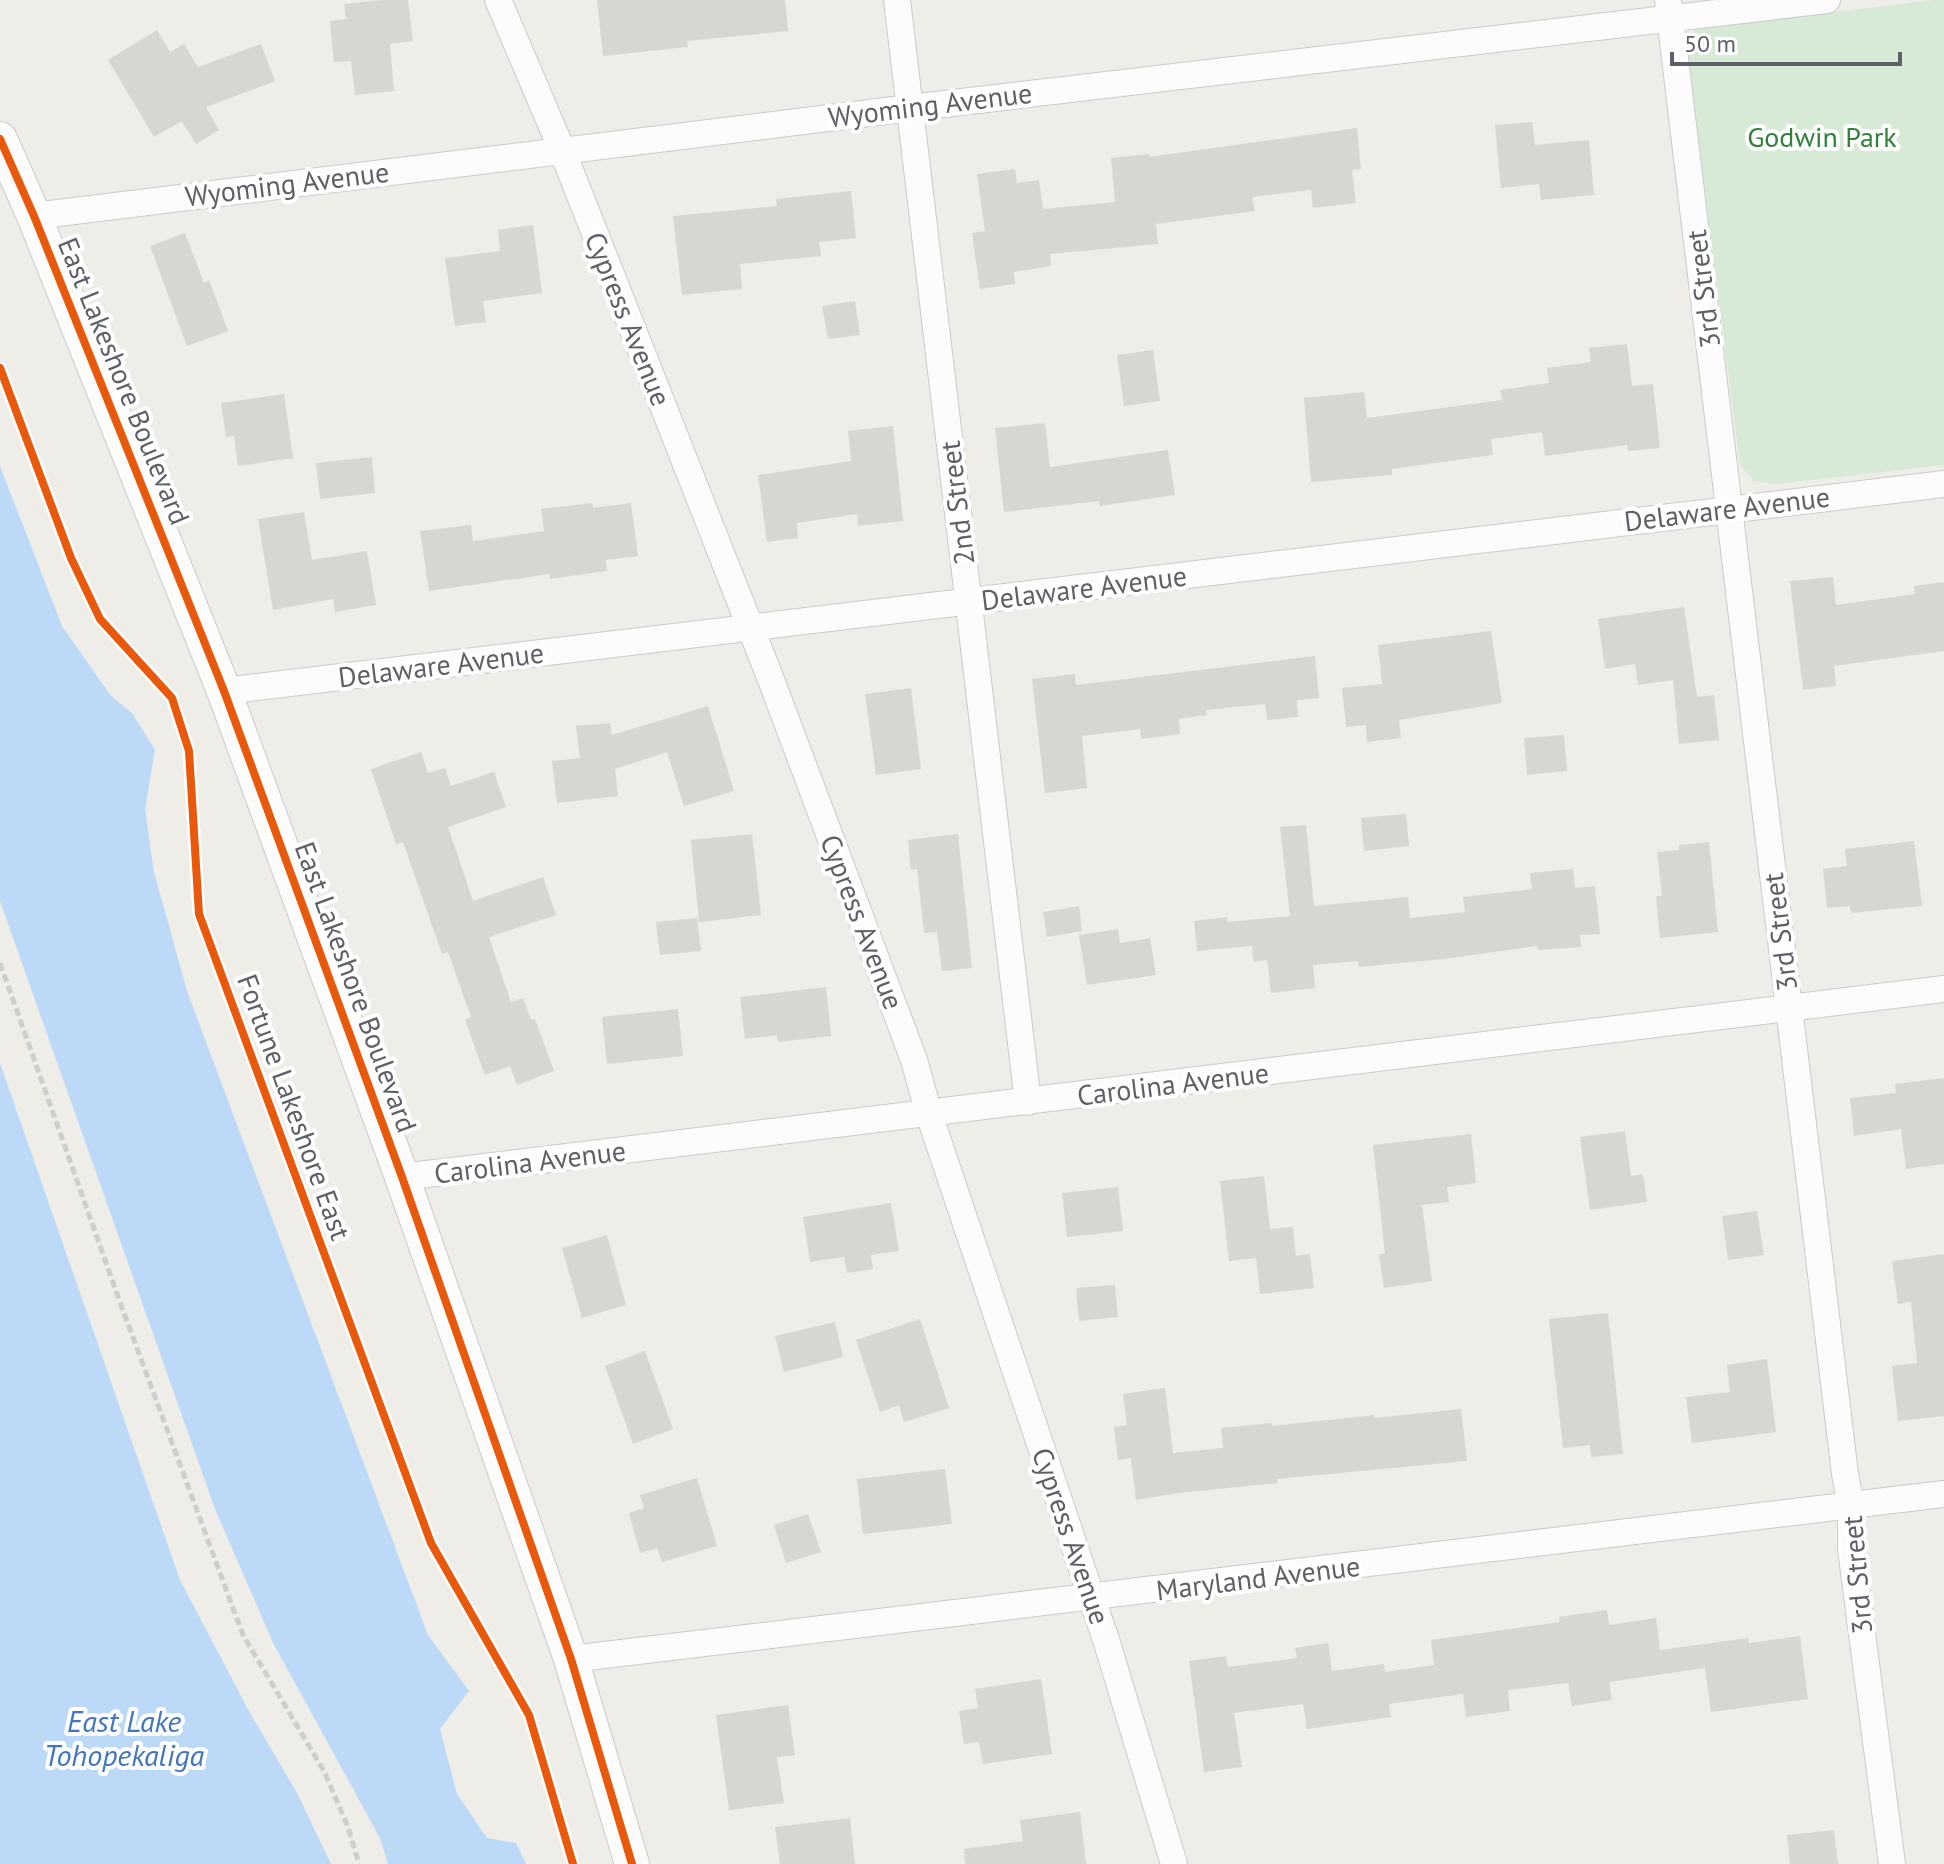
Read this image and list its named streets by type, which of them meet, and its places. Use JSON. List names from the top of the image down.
{
  "streets": {
    "street": [
      "Wyoming Avenue",
      "3rd Street",
      "Cypress Avenue",
      "East Lakeshore Boulevard",
      "2nd Street",
      "Delaware Avenue",
      "Carolina Avenue",
      "Maryland Avenue"
    ],
    "cycle path": ["Fortune Lakeshore East"]
  },
  "crossings": [
    ["Wyoming Avenue", "3rd Street"],
    ["Wyoming Avenue", "Cypress Avenue"],
    ["Wyoming Avenue", "East Lakeshore Boulevard"],
    ["Wyoming Avenue", "2nd Street"],
    ["3rd Street", "Delaware Avenue"],
    ["3rd Street", "Carolina Avenue"],
    ["3rd Street", "Maryland Avenue"],
    ["Cypress Avenue", "Delaware Avenue"],
    ["Cypress Avenue", "Carolina Avenue"],
    ["Cypress Avenue", "Maryland Avenue"],
    ["East Lakeshore Boulevard", "Delaware Avenue"],
    ["East Lakeshore Boulevard", "Carolina Avenue"],
    ["East Lakeshore Boulevard", "Maryland Avenue"],
    ["2nd Street", "Delaware Avenue"],
    ["2nd Street", "Carolina Avenue"]
  ],
  "water": ["East Lake Tohopekaliga"],
  "parks": ["Godwin Park"],
  "scale_bar": "50 m"
}
